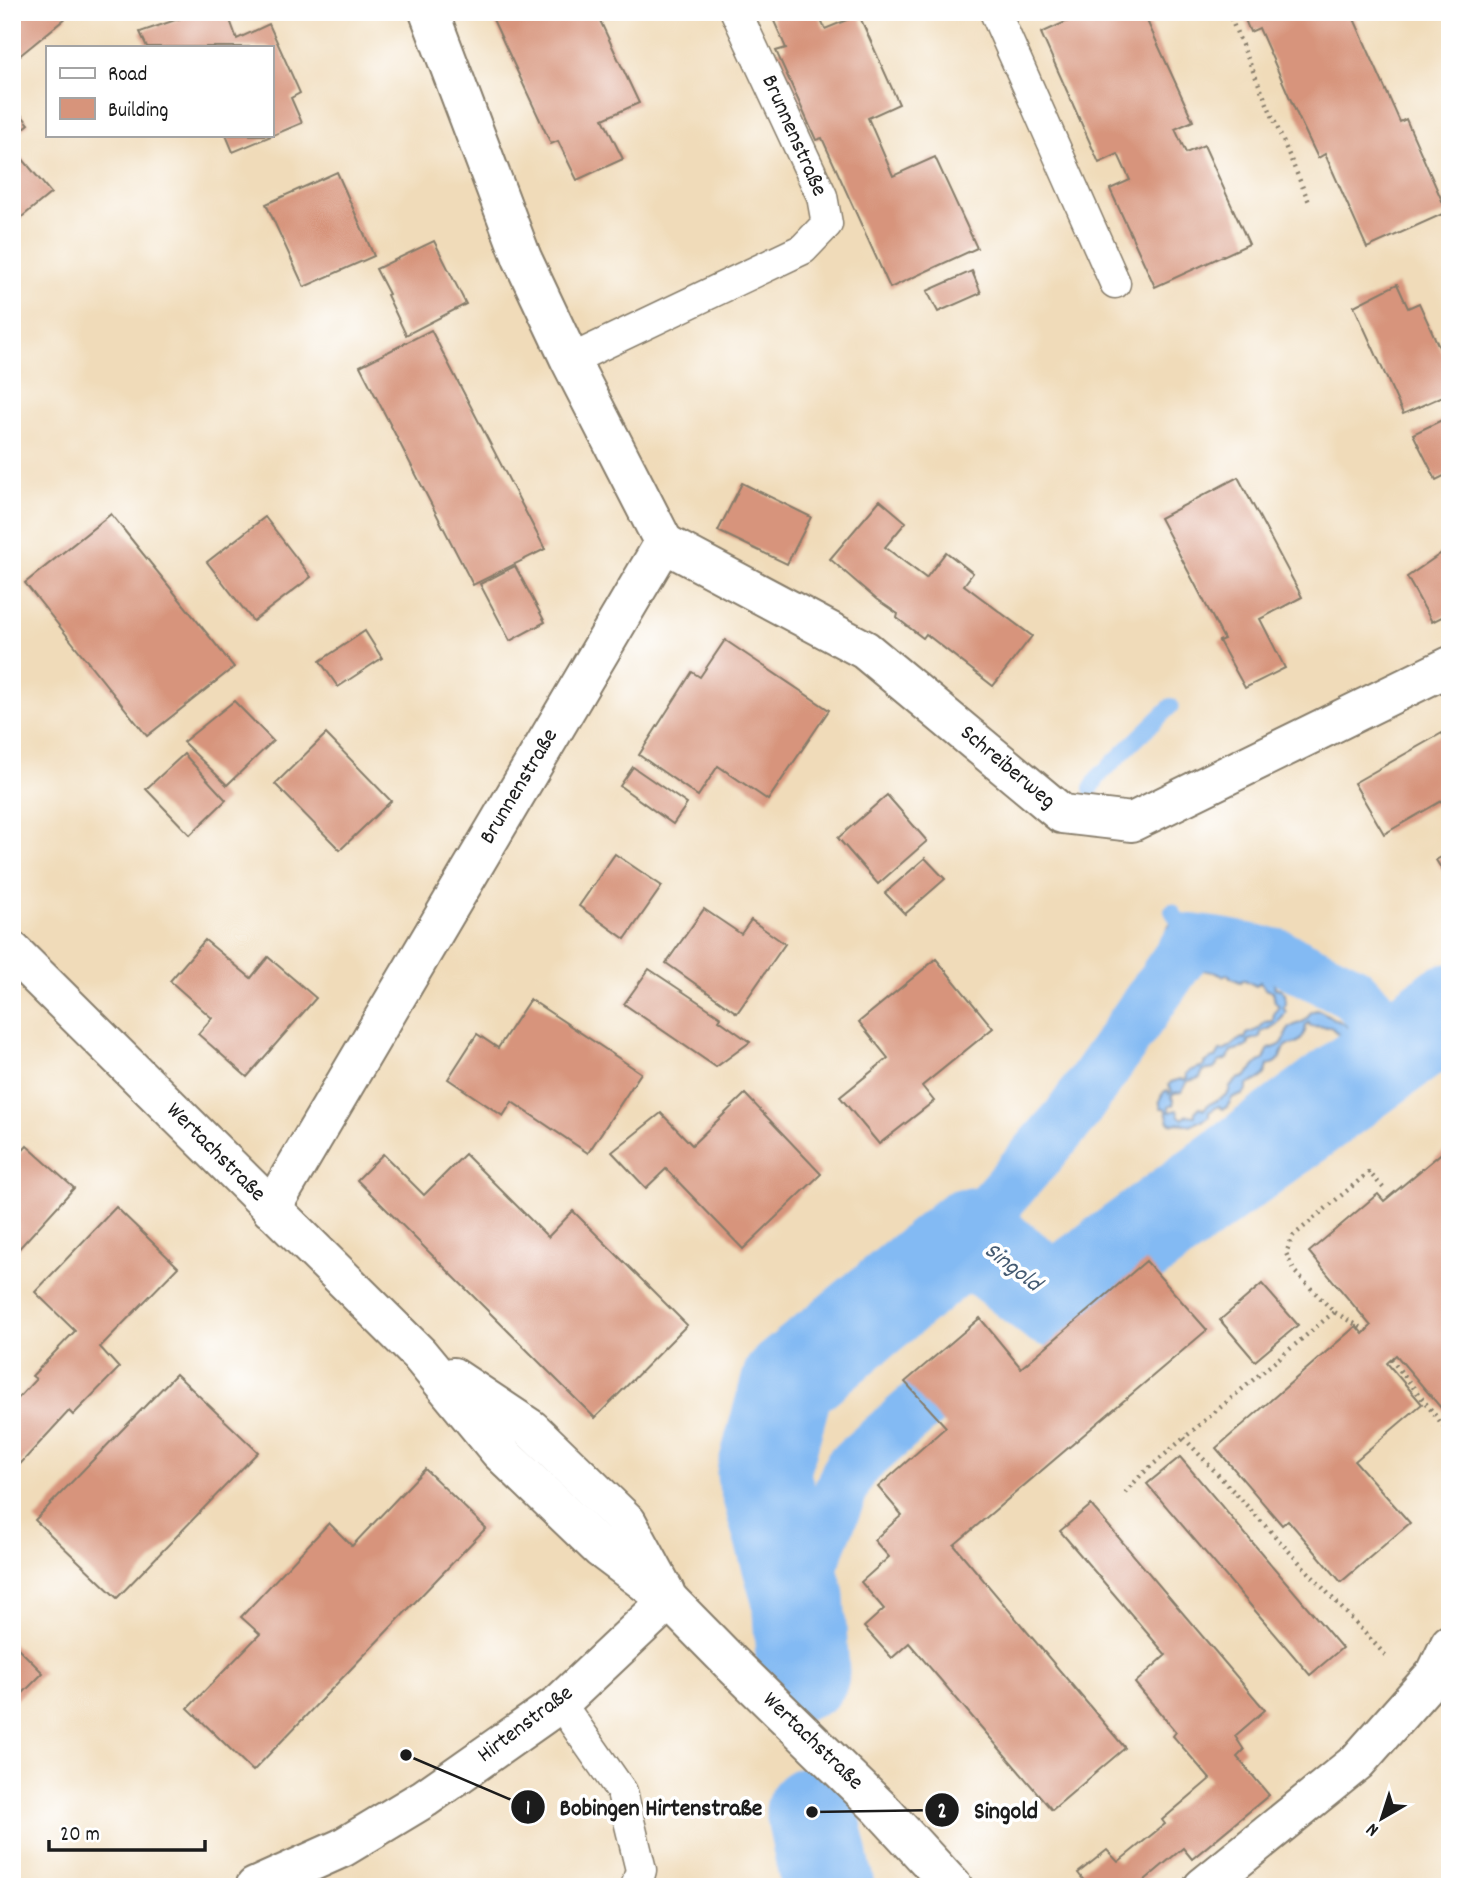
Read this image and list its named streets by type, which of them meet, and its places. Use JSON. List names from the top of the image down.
{
  "streets": {
    "street": [
      "Brunnenstraße",
      "Schreiberweg",
      "Wertachstraße",
      "Hirtenstraße"
    ]
  },
  "crossings": [
    ["Brunnenstraße", "Schreiberweg"],
    ["Brunnenstraße", "Wertachstraße"],
    ["Wertachstraße", "Hirtenstraße"]
  ],
  "water": ["Singold"],
  "places": ["Bobingen Hirtenstraße", "Singold"],
  "legend": ["Road", "Building"],
  "scale_bar": "20 m",
  "north": "bottom left"
}
